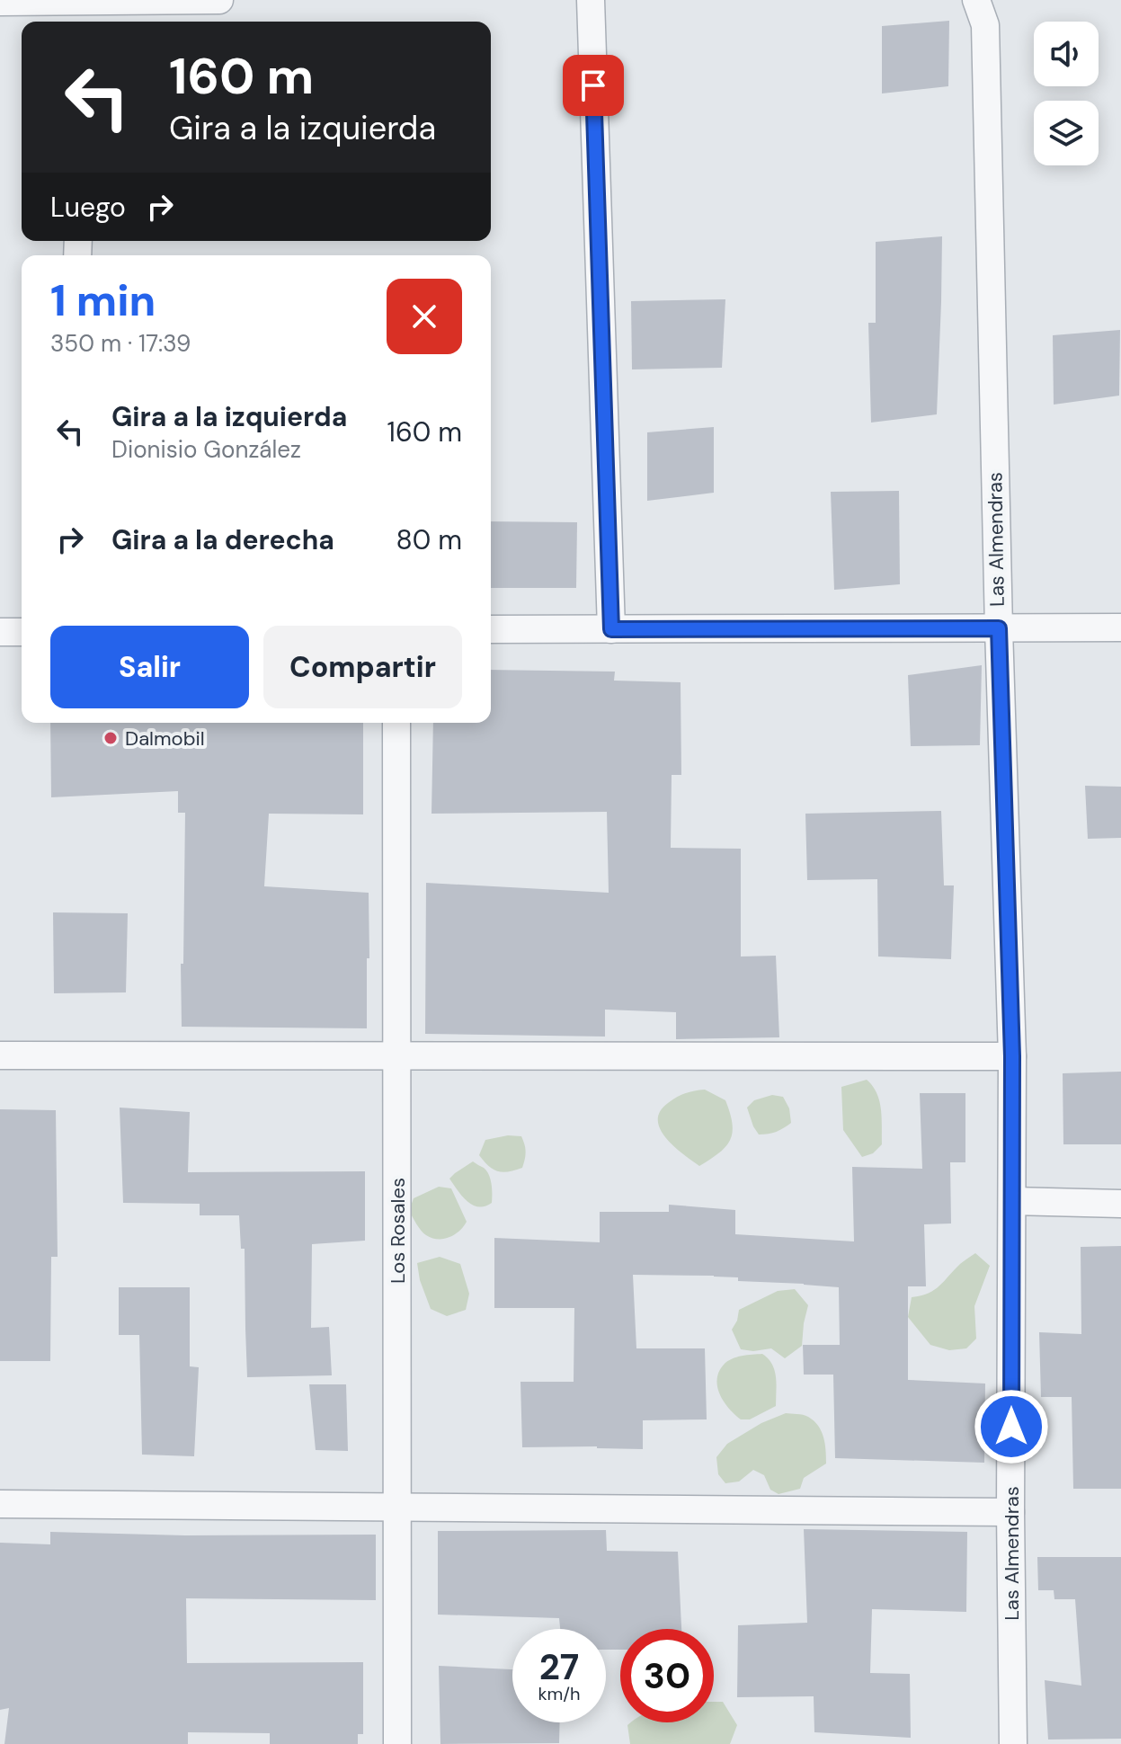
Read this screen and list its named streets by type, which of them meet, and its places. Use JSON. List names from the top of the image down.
{
  "streets": {
    "street": ["Las Almendras", "Los Rosales"]
  },
  "places": ["Dalmobil"],
  "page": {
    "turn": ["160 m", "Gira a la izquierda"],
    "then": "Luego",
    "heading": ["1 min", "350 m · 17:39"],
    "list": [
      {
        "name": "Gira a la izquierda",
        "note": "Dionisio González",
        "value": "160 m"
      },
      {
        "name": "Gira a la derecha",
        "value": "80 m"
      }
    ],
    "buttons": ["Salir", "Compartir"],
    "speed": "27 km/h",
    "limit": "30"
  }
}
